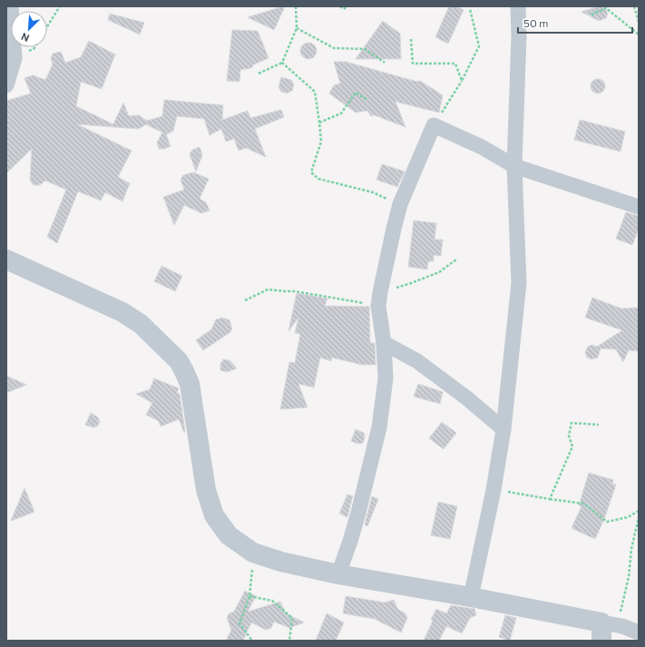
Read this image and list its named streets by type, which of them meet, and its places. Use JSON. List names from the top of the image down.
{
  "scale_bar": "50 m",
  "north": "bottom left"
}
